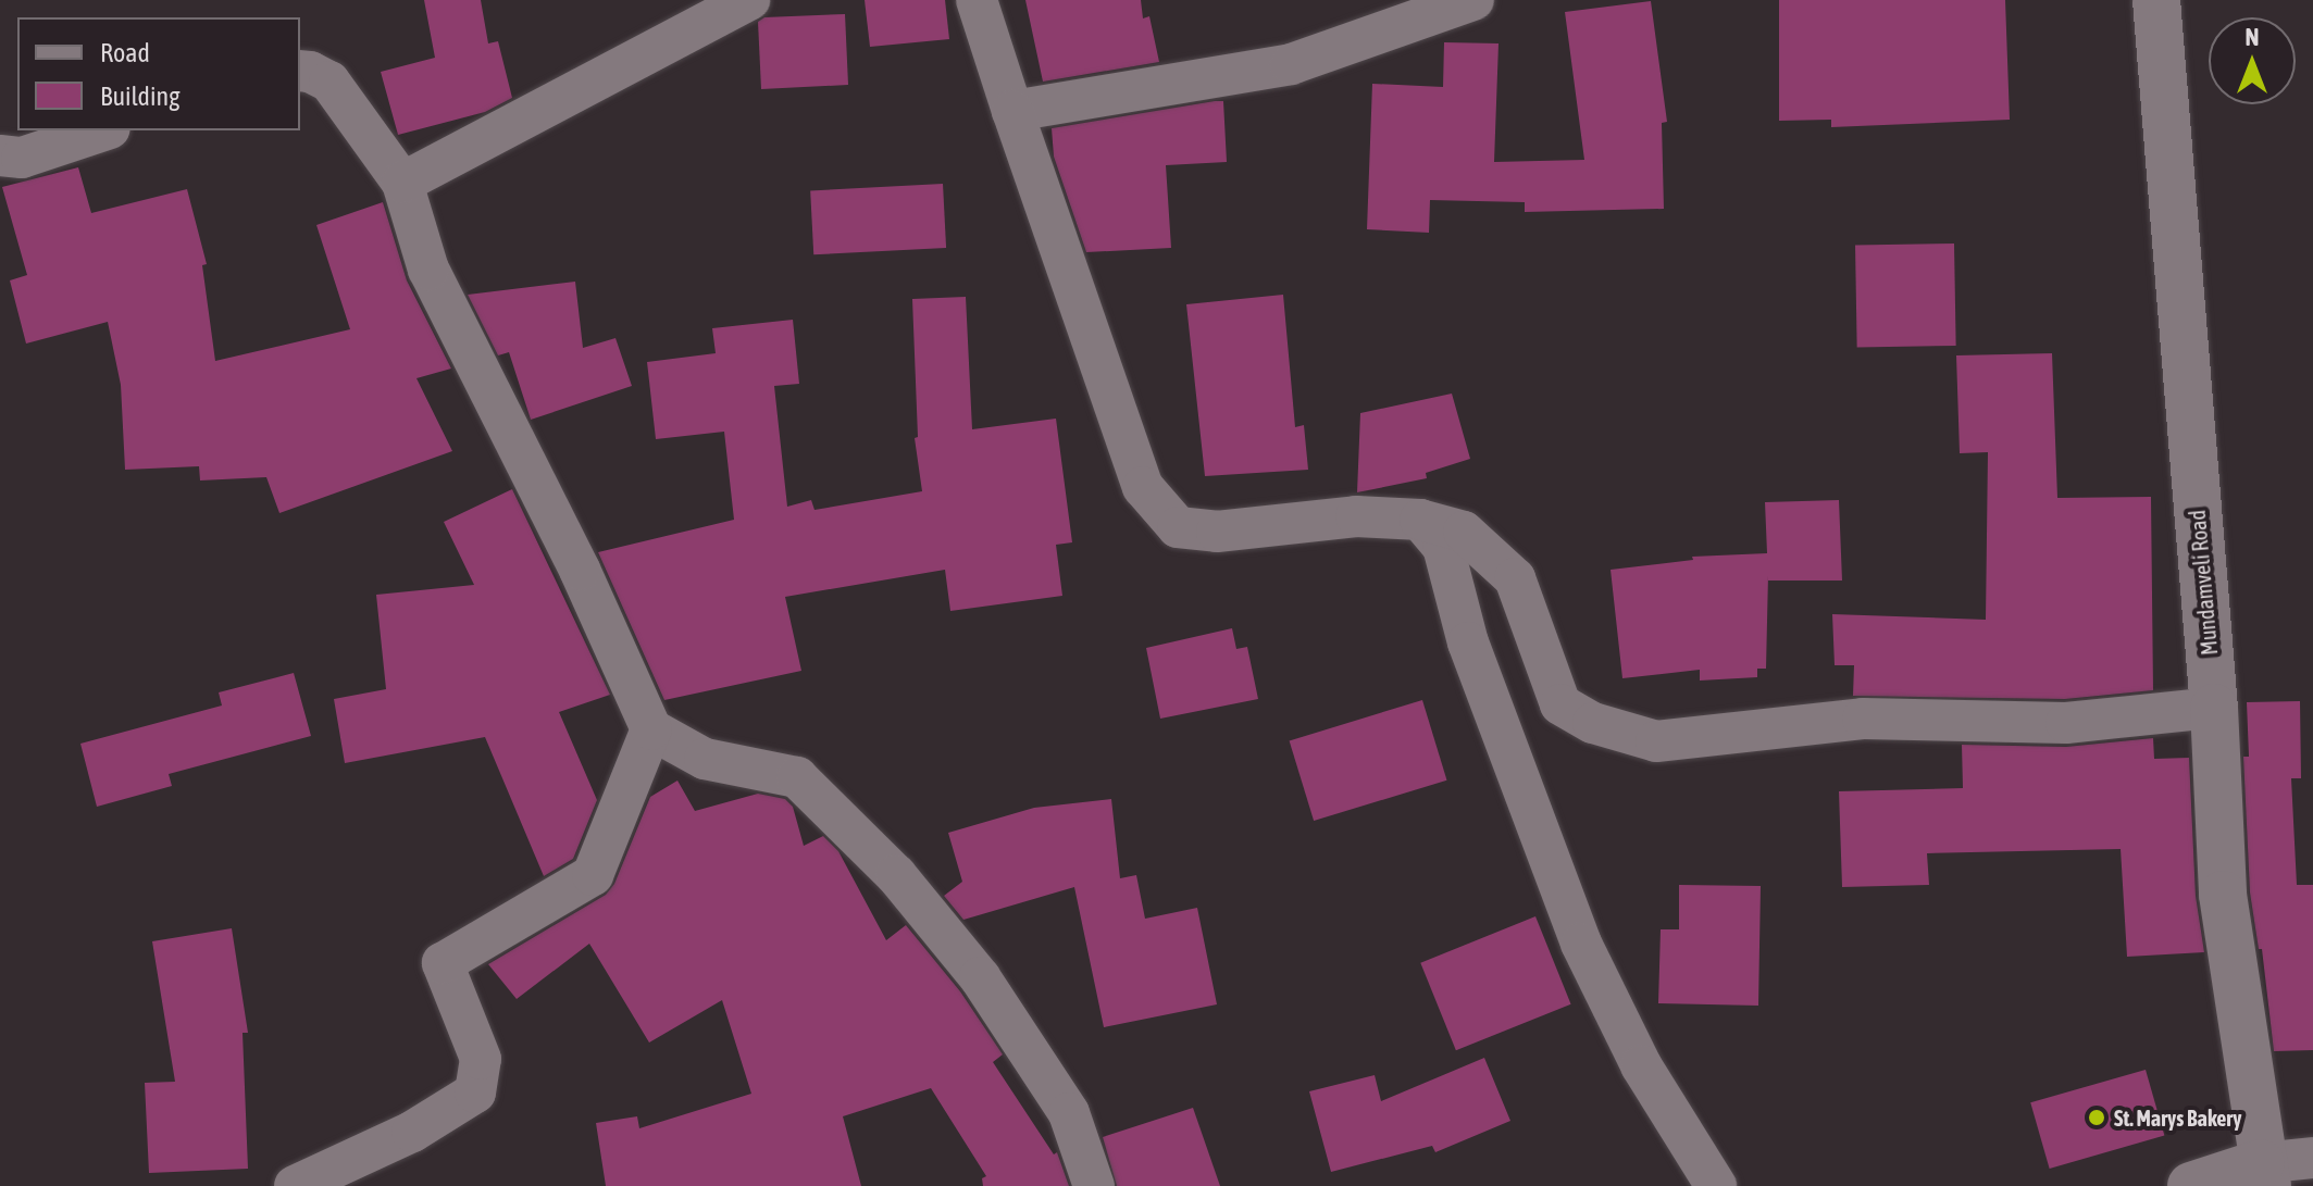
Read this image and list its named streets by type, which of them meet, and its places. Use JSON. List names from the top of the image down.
{
  "streets": {
    "main road": ["Mundamveli Road"]
  },
  "places": ["St. Marys Bakery"],
  "legend": ["Road", "Building"],
  "north": "top"
}
